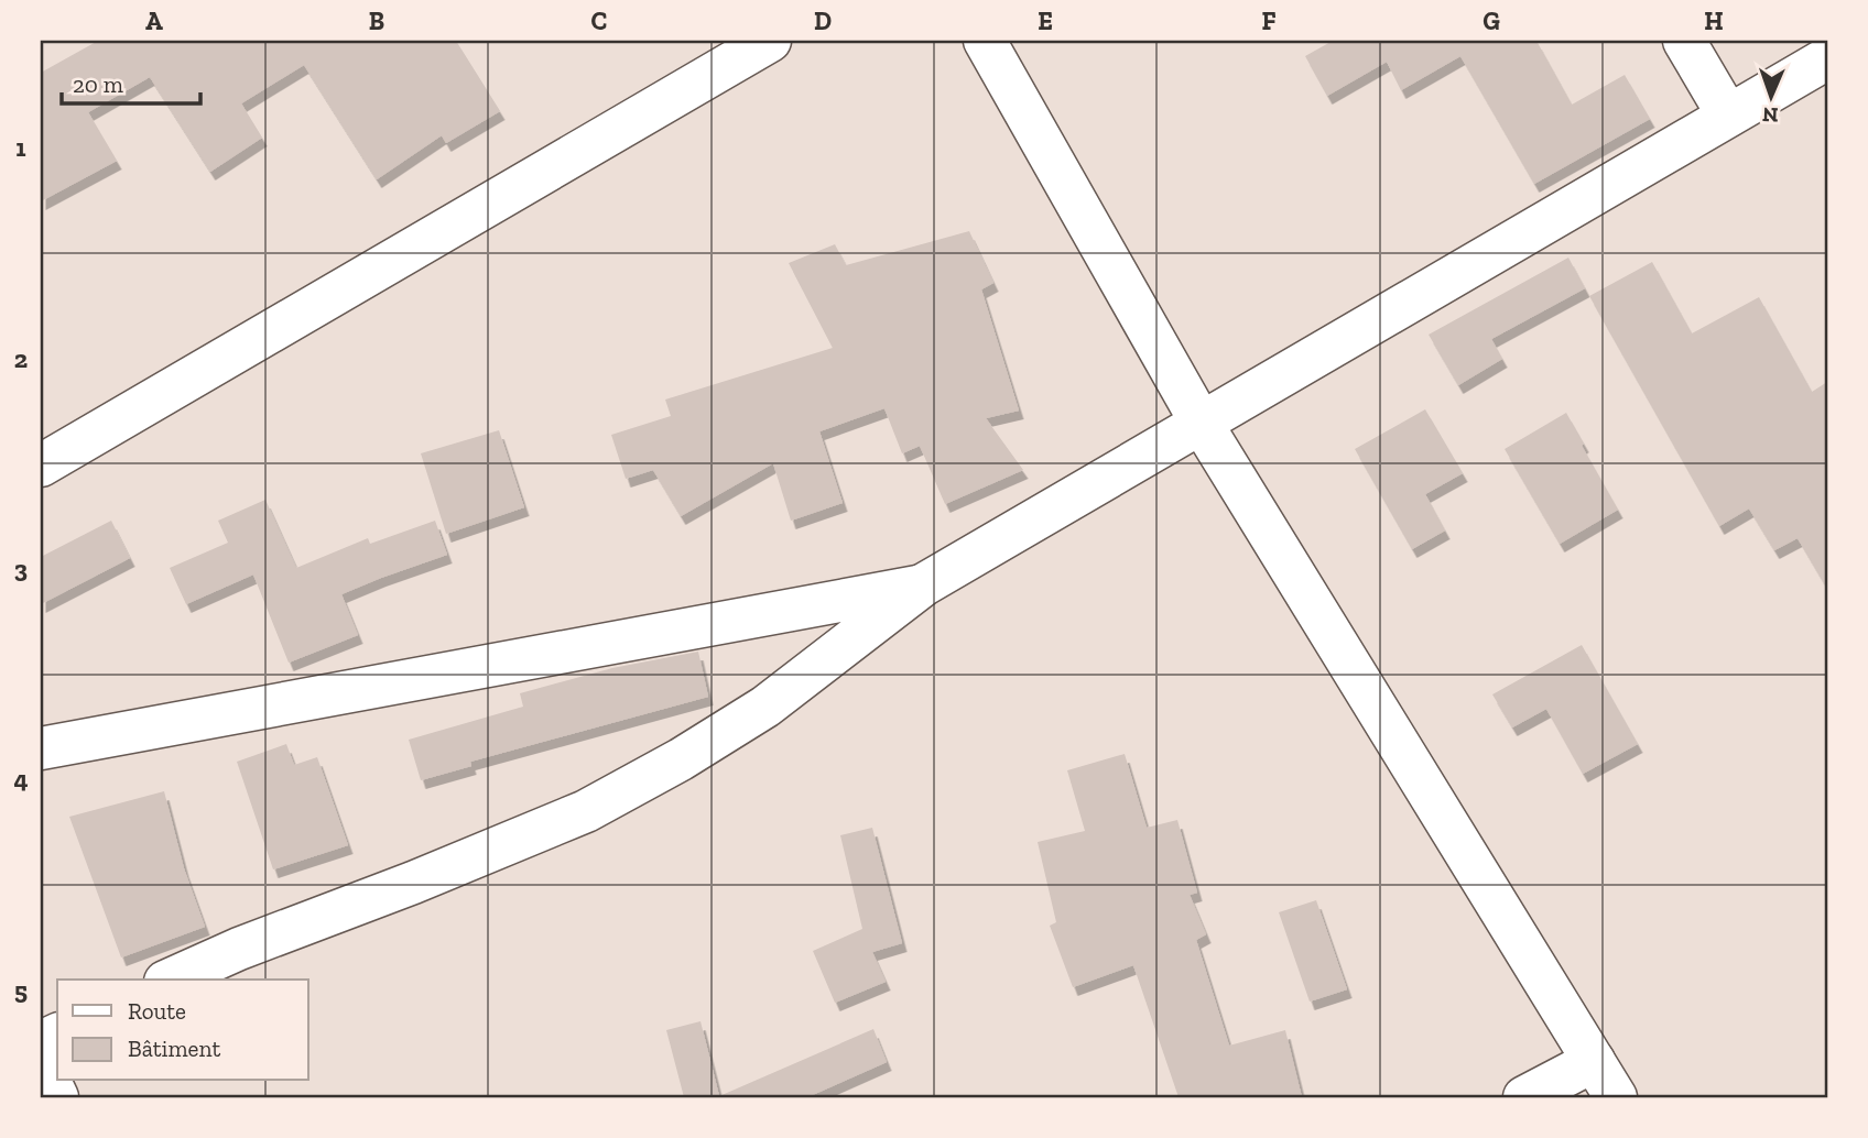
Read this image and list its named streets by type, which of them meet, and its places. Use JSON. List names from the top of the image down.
{
  "legend": ["Route", "Bâtiment"],
  "scale_bar": "20 m",
  "north": "bottom",
  "grid": {
    "columns": [
      "A",
      "B",
      "C",
      "D",
      "E",
      "F",
      "G",
      "H"
    ],
    "rows": [
      "1",
      "2",
      "3",
      "4",
      "5"
    ]
  }
}
